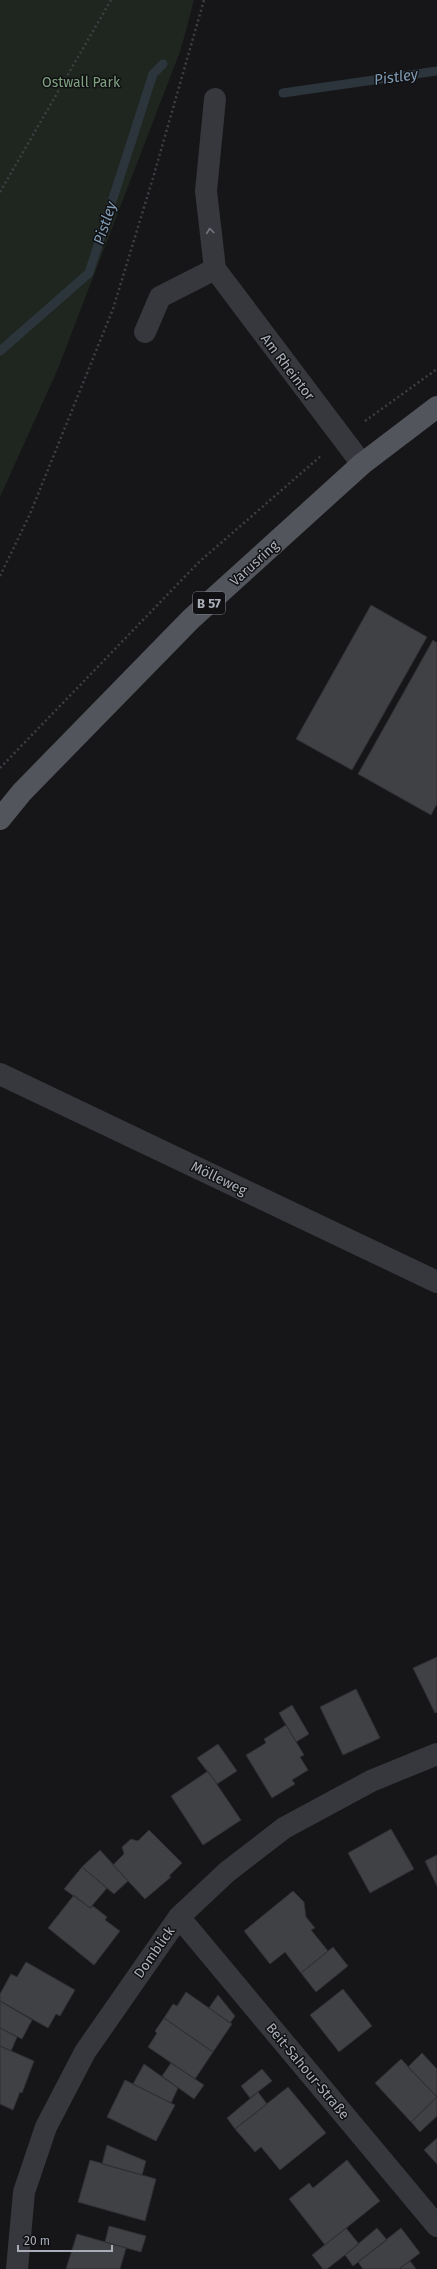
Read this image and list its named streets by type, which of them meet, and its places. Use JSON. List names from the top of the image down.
{
  "streets": {
    "main road": ["Varusring", "B 57"],
    "street": [
      "Am Rheintor",
      "Mölleweg",
      "Domblick",
      "Beit-Sahour-Straße"
    ]
  },
  "crossings": [
    ["Am Rheintor", "Varusring"],
    ["Domblick", "Beit-Sahour-Straße"]
  ],
  "water": ["Pistley"],
  "parks": ["Ostwall Park"],
  "scale_bar": "20 m"
}
